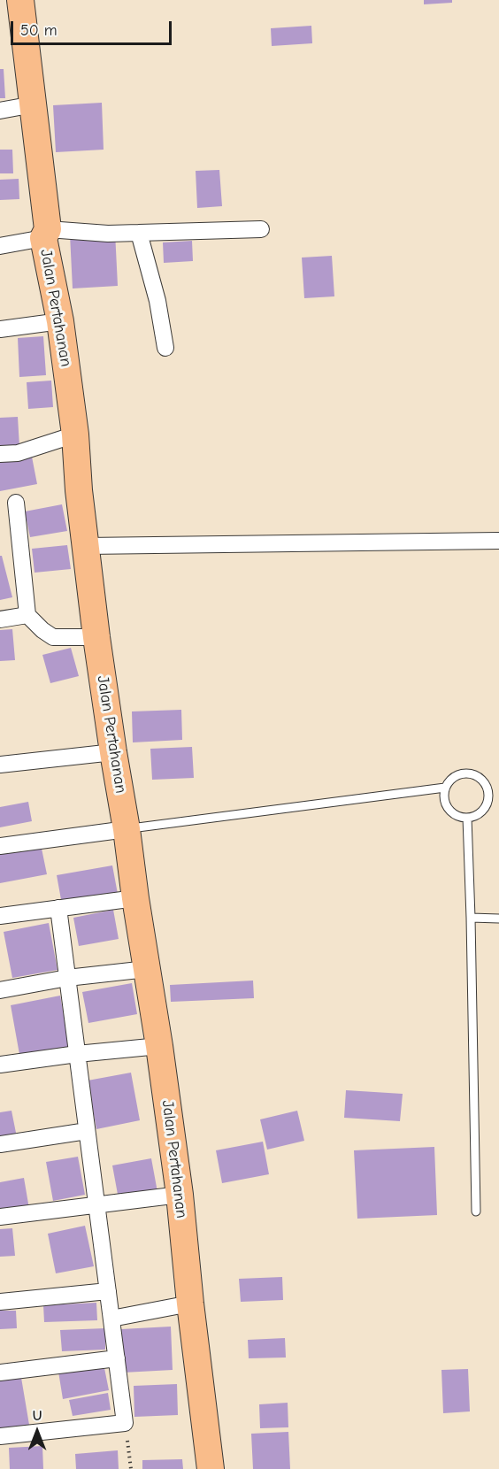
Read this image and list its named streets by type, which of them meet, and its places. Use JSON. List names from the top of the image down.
{
  "streets": {
    "main road": ["Jalan Pertahanan"]
  },
  "scale_bar": "50 m",
  "north": "top"
}
